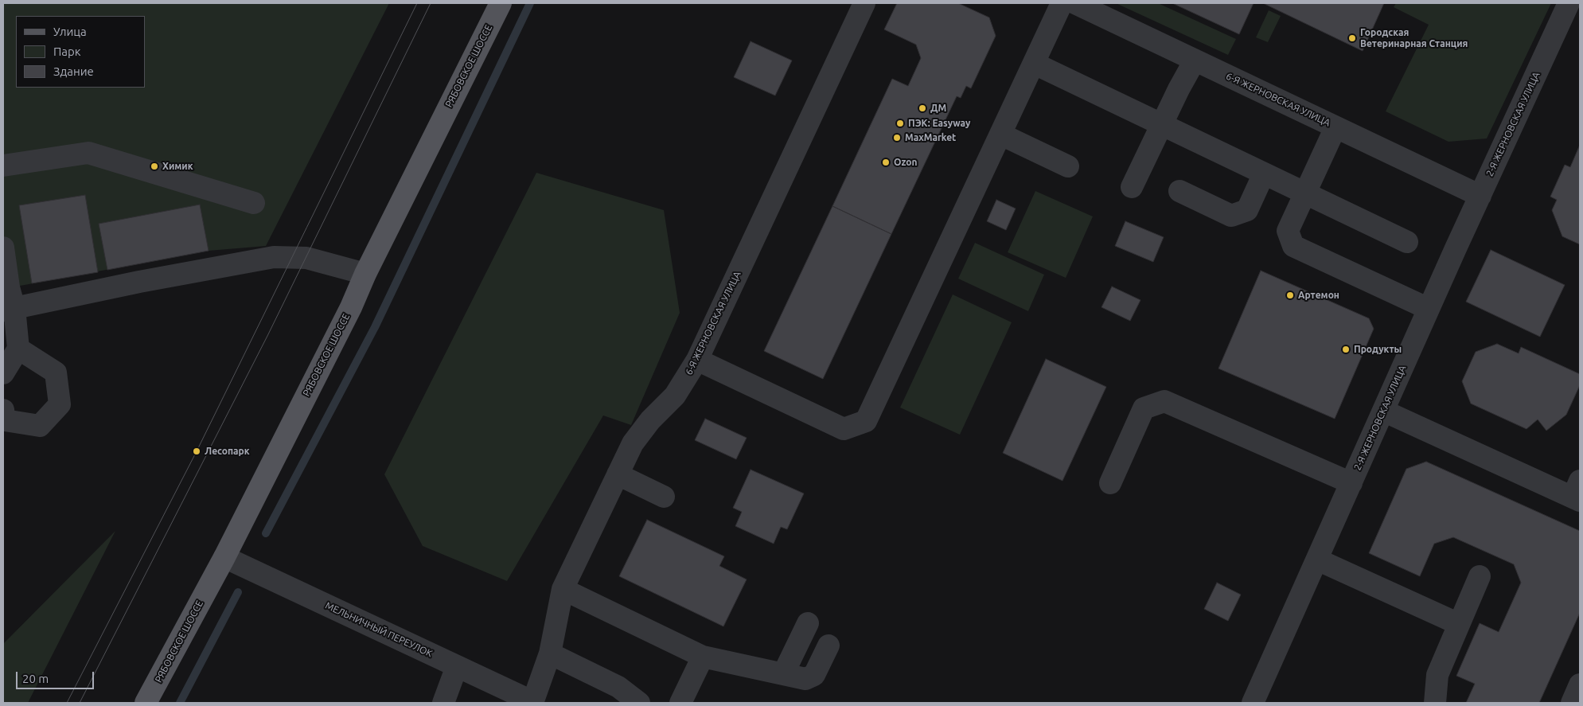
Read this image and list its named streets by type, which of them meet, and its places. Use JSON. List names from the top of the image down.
{
  "streets": {
    "main road": ["РЯБОВСКОЕ ШОССЕ"],
    "street": ["6-Я ЖЕРНОВСКАЯ УЛИЦА", "2-Я ЖЕРНОВСКАЯ УЛИЦА", "МЕЛЬНИЧНЫЙ ПЕРЕУЛОК"]
  },
  "crossings": [
    ["РЯБОВСКОЕ ШОССЕ", "МЕЛЬНИЧНЫЙ ПЕРЕУЛОК"],
    ["6-Я ЖЕРНОВСКАЯ УЛИЦА", "2-Я ЖЕРНОВСКАЯ УЛИЦА"],
    ["6-Я ЖЕРНОВСКАЯ УЛИЦА", "МЕЛЬНИЧНЫЙ ПЕРЕУЛОК"]
  ],
  "places": [
    "Городская Ветеринарная Станция",
    "ДМ",
    "ПЭК: Easyway",
    "MaxMarket",
    "Ozon",
    "Химик",
    "Артемон",
    "Продукты",
    "Лесопарк"
  ],
  "legend": ["Улица", "Парк", "Здание"],
  "scale_bar": "20 m"
}
